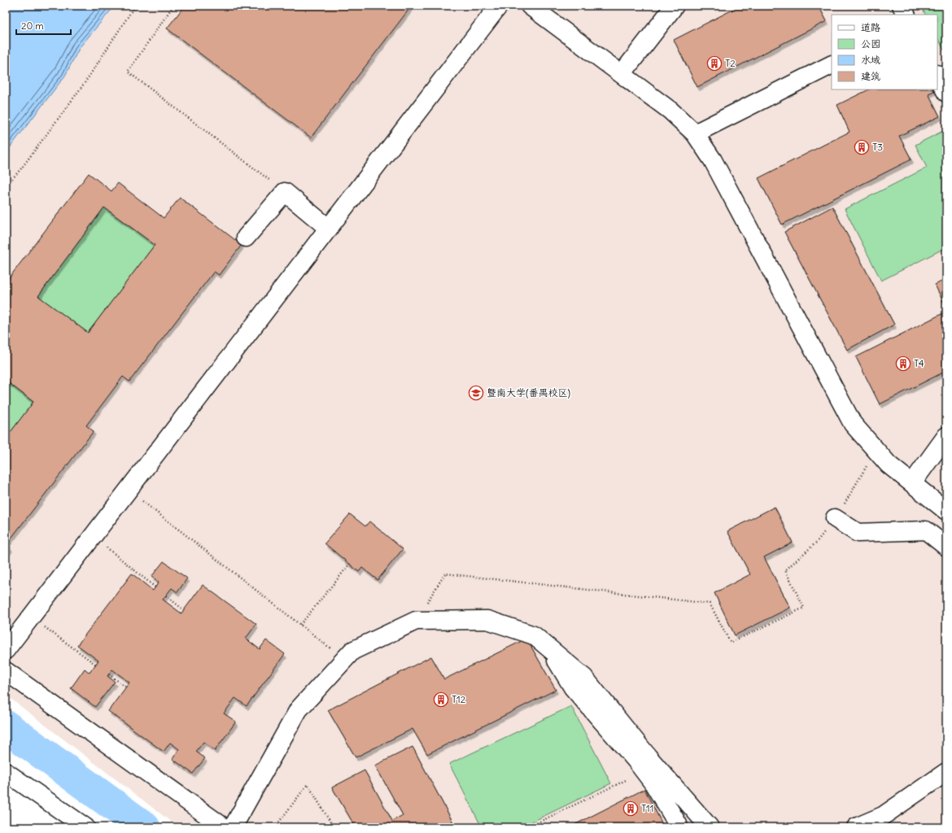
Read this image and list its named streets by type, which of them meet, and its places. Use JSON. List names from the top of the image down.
{
  "places": {
    "building": [
      "T2",
      "T3",
      "T4",
      "T12",
      "T11"
    ],
    "school or university": ["暨南大学(番禺校区)"]
  },
  "legend": [
    "道路",
    "公园",
    "水域",
    "建筑"
  ],
  "scale_bar": "20 m"
}
